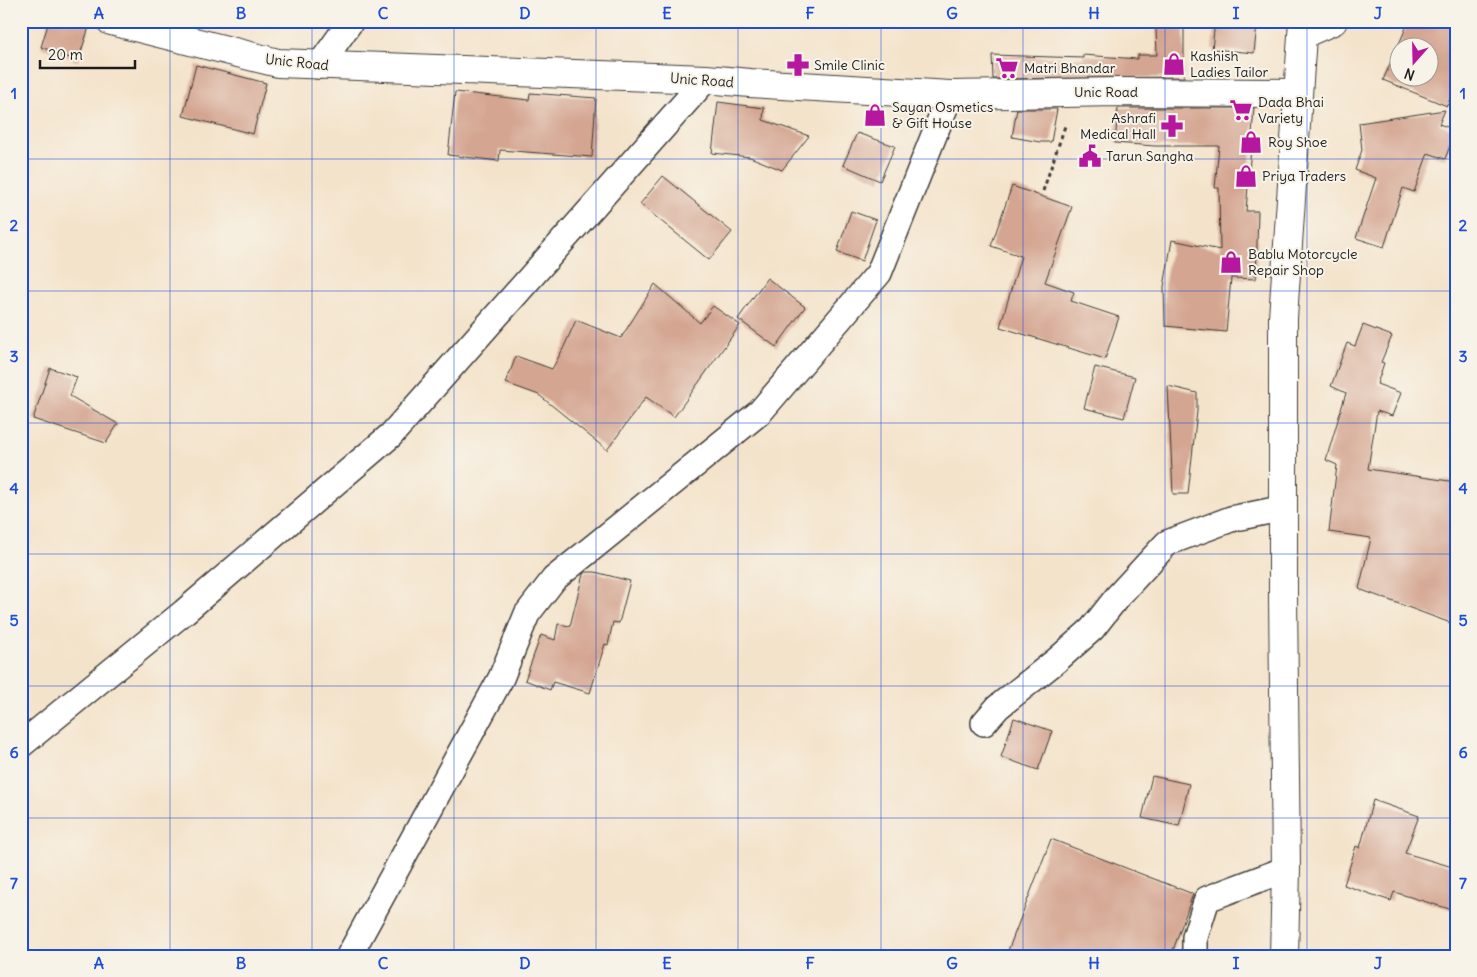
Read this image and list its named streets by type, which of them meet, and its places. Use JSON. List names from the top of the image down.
{
  "streets": {
    "main road": ["Unic Road"]
  },
  "places": {
    "shop": [
      "Kashish Ladies Tailor",
      "Sayan Osmetics & Gift House",
      "Roy Shoe",
      "Priya Traders",
      "Bablu Motorcycle Repair Shop"
    ],
    "pharmacy": ["Smile Clinic", "Ashrafi Medical Hall"],
    "supermarket": ["Matri Bhandar", "Dada Bhai Variety"],
    "public building": ["Tarun Sangha"]
  },
  "scale_bar": "20 m",
  "north": "bottom",
  "grid": {
    "columns": [
      "A",
      "B",
      "C",
      "D",
      "E",
      "F",
      "G",
      "H",
      "I",
      "J"
    ],
    "rows": [
      "1",
      "2",
      "3",
      "4",
      "5",
      "6",
      "7"
    ]
  }
}
